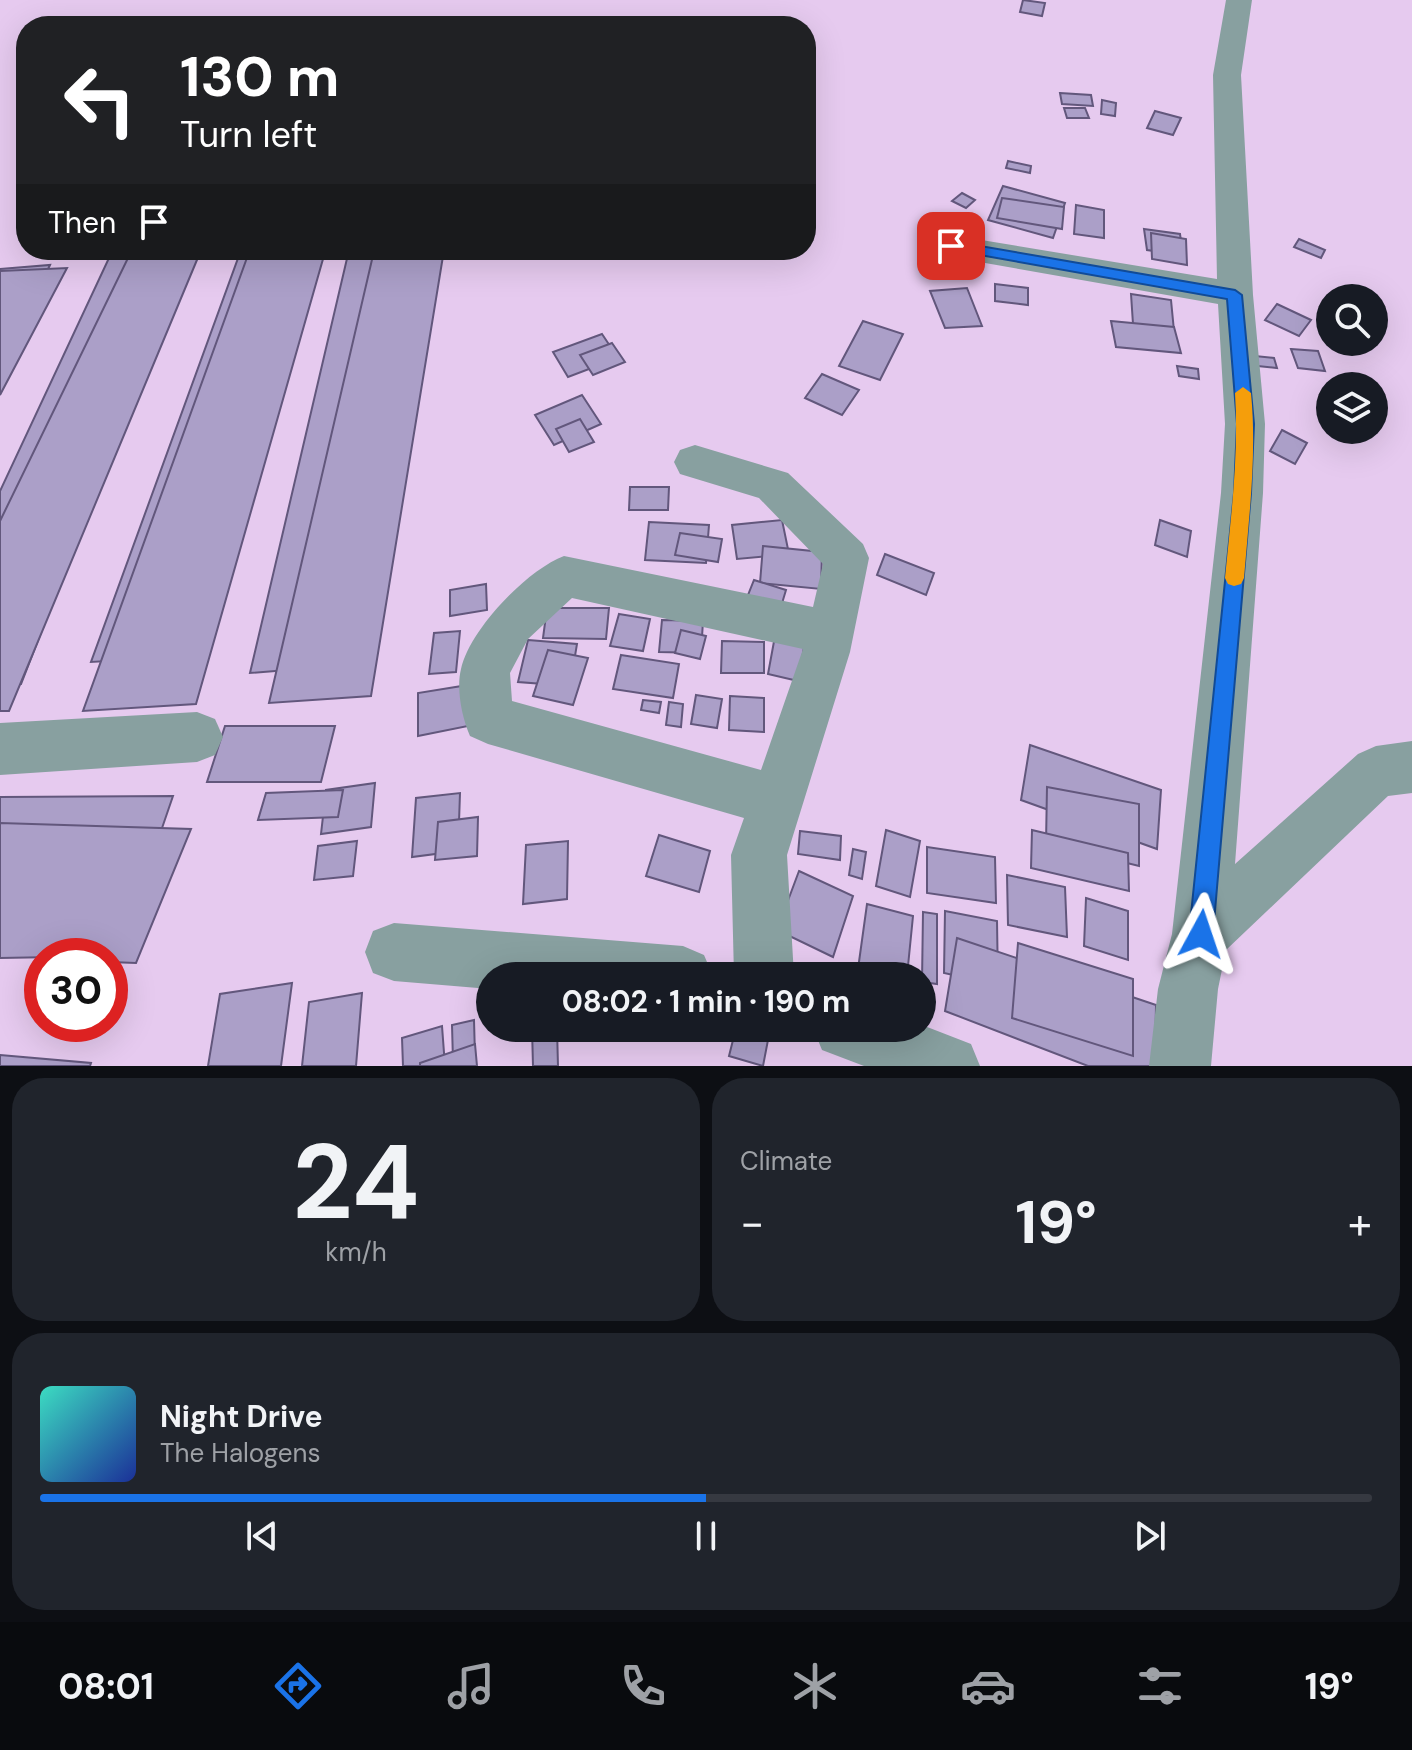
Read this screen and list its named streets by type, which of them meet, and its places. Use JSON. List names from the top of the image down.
{
  "page": {
    "turn": ["130 m", "Turn left"],
    "then": "Then",
    "limit": "30",
    "trip": "08:02 · 1 min · 190 m",
    "tile": [
      ["24", "km/h"],
      "Climate"
    ],
    "heat": ["−", "19°", "+"],
    "song": ["Night Drive", "The Halogens"],
    "tabs": ["08:01", "19°"]
  }
}
